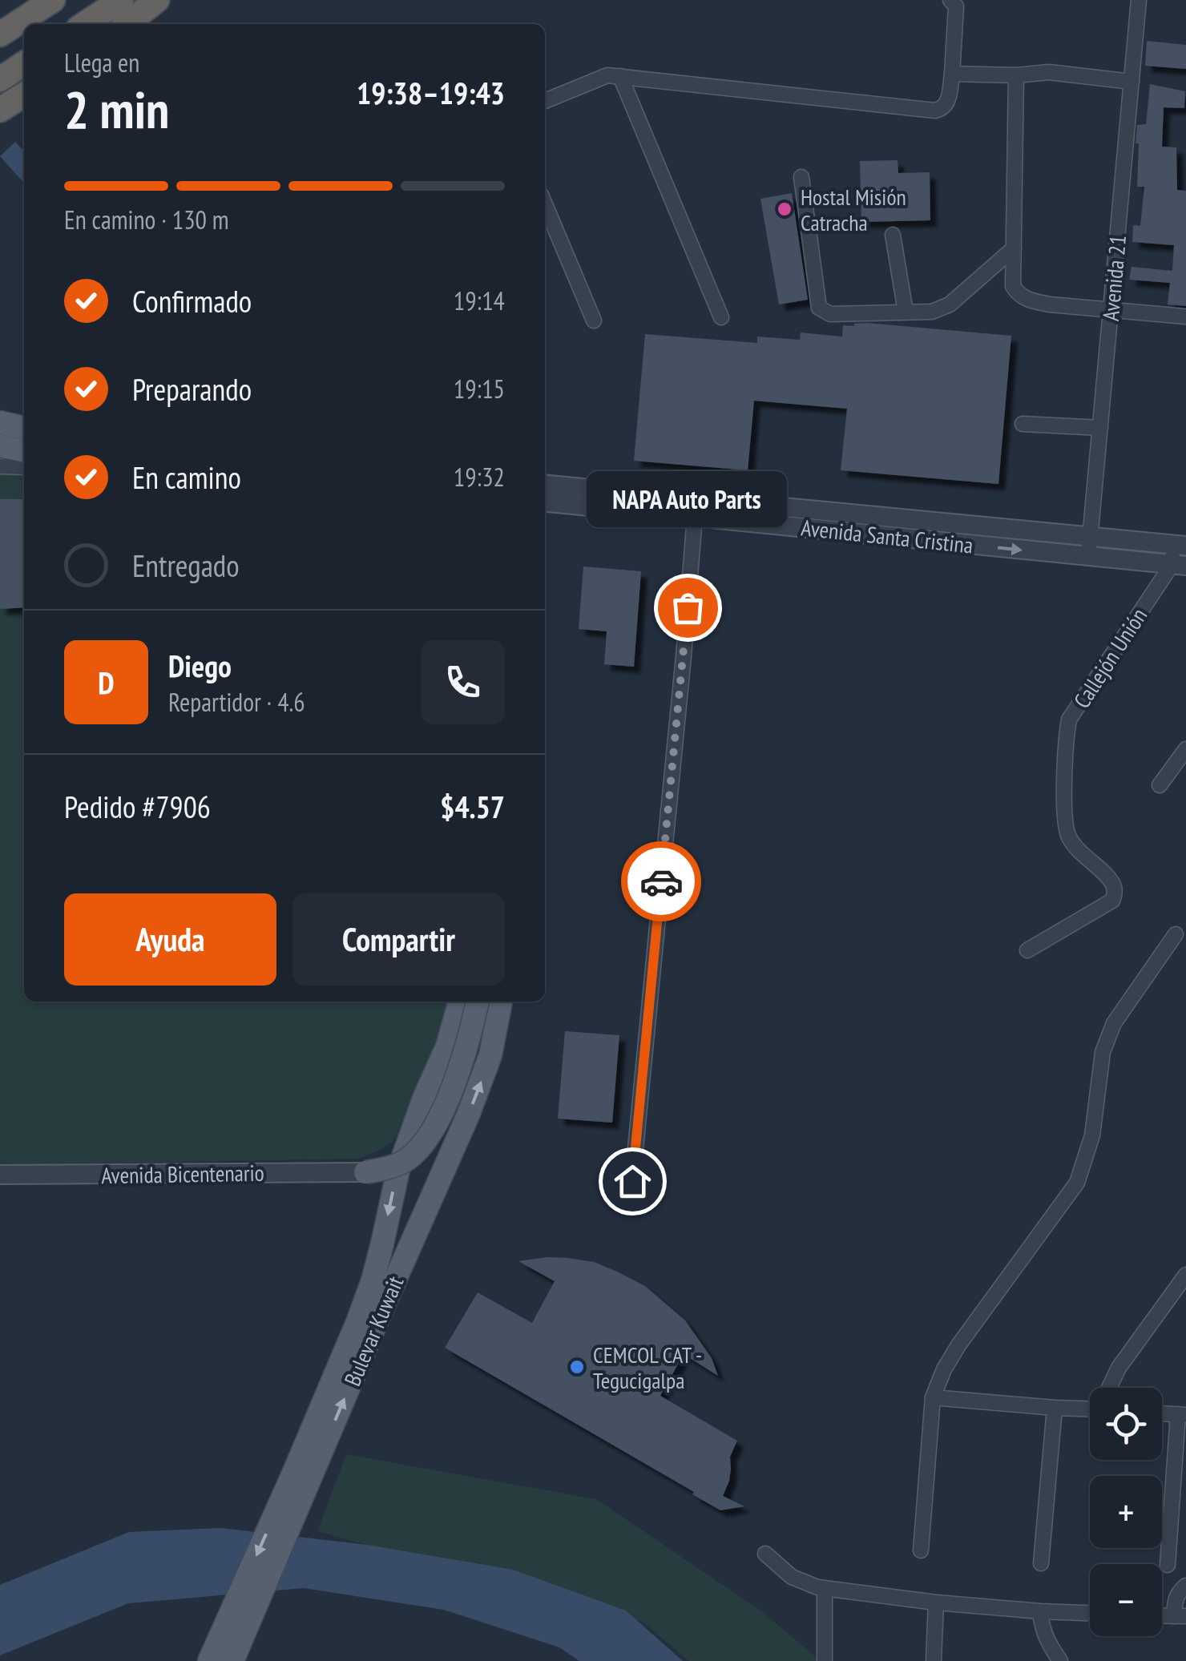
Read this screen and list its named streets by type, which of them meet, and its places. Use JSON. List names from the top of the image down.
{
  "streets": {
    "main road": ["Bulevar Kuwait"],
    "street": [
      "Avenida 21",
      "Avenida Santa Cristina",
      "Callejón Unión",
      "Avenida Bicentenario"
    ]
  },
  "crossings": [
    ["Avenida 21", "Avenida Santa Cristina"],
    ["Avenida Santa Cristina", "Callejón Unión"]
  ],
  "places": ["Hostal Misión Catracha", "NAPA Auto Parts", "CEMCOL CAT - Tegucigalpa"],
  "page": {
    "heading": ["2 min", "Llega en", "19:38–19:43"],
    "panel": [
      "Diego",
      "Repartidor · 4.6",
      "Pedido #7906",
      "$4.57"
    ],
    "bar": "En camino · 130 m",
    "list": [
      ["Confirmado", "19:14"],
      ["Preparando", "19:15"],
      ["En camino", "19:32"],
      "Entregado"
    ],
    "bubble": "NAPA Auto Parts",
    "round": "D",
    "buttons": ["Ayuda", "Compartir"],
    "map_buttons": ["+", "−"]
  }
}
